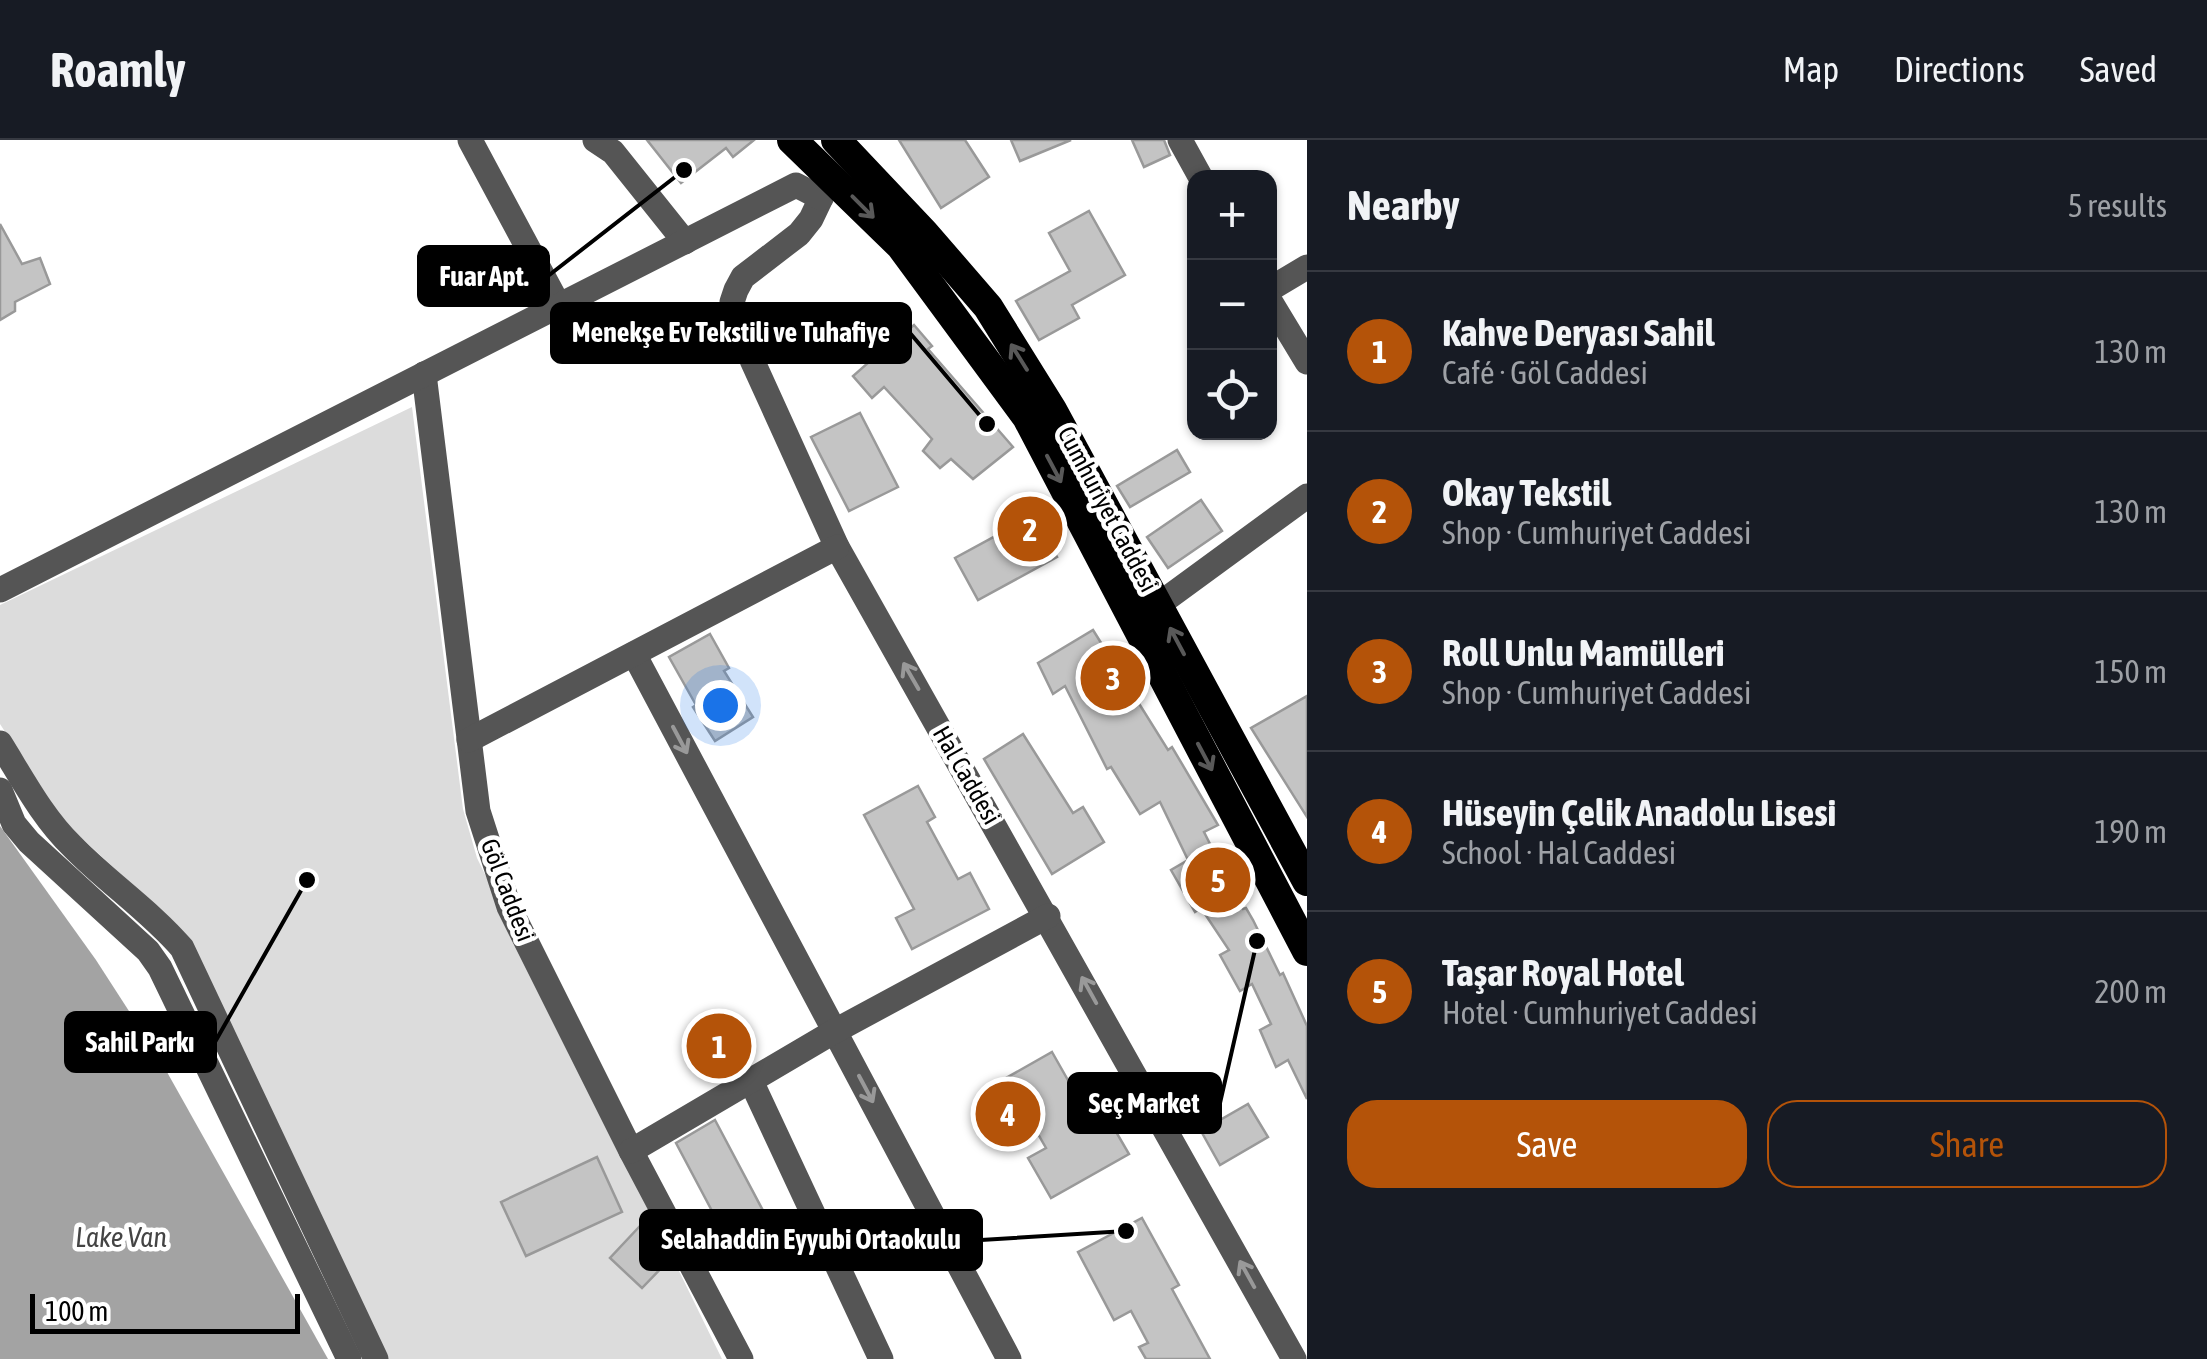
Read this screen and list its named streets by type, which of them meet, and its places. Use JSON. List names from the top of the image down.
{
  "streets": {
    "highway": ["Cumhuriyet Caddesi"],
    "street": ["Hal Caddesi", "Göl Caddesi"]
  },
  "crossings": [
    ["Cumhuriyet Caddesi", "Hal Caddesi"]
  ],
  "one_way": ["Hal Caddesi"],
  "water": ["Lake Van"],
  "places": [
    "Fuar Apt.",
    "Menekşe Ev Tekstili ve Tuhafiye",
    "Sahil Parkı",
    "Seç Market",
    "Selahaddin Eyyubi Ortaokulu"
  ],
  "scale_bar": "100 m",
  "page": {
    "header": "Roamly",
    "nav": ["Map", "Directions", "Saved"],
    "heading": ["Nearby", "5 results"],
    "map_buttons": ["+", "−"],
    "list": [
      {
        "mark": "1",
        "name": "Kahve Deryası Sahil",
        "note": "Café · Göl Caddesi",
        "value": "130 m"
      },
      {
        "mark": "2",
        "name": "Okay Tekstil",
        "note": "Shop · Cumhuriyet Caddesi",
        "value": "130 m"
      },
      {
        "mark": "3",
        "name": "Roll Unlu Mamülleri",
        "note": "Shop · Cumhuriyet Caddesi",
        "value": "150 m"
      },
      {
        "mark": "4",
        "name": "Hüseyin Çelik Anadolu Lisesi",
        "note": "School · Hal Caddesi",
        "value": "190 m"
      },
      {
        "mark": "5",
        "name": "Taşar Royal Hotel",
        "note": "Hotel · Cumhuriyet Caddesi",
        "value": "200 m"
      }
    ],
    "pins": [
      "2",
      "3",
      "5",
      "1",
      "4"
    ],
    "buttons": ["Save", "Share"],
    "scale": "100 m"
  }
}
